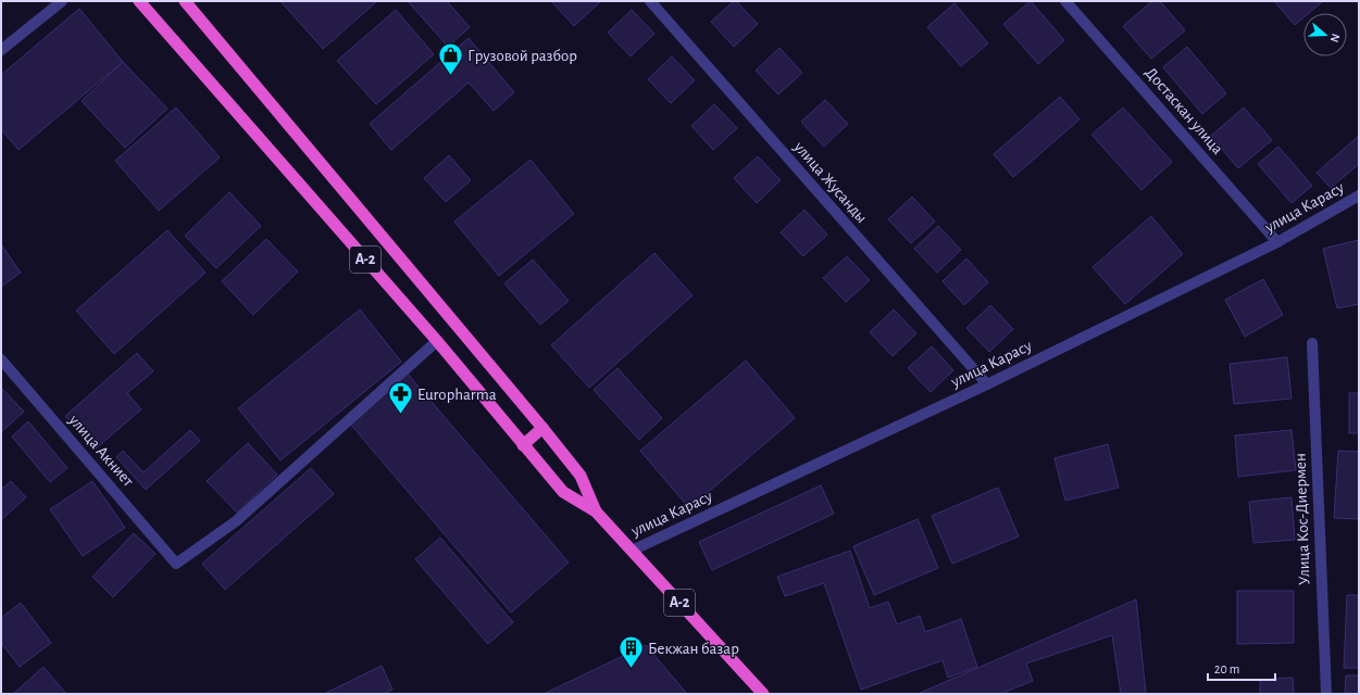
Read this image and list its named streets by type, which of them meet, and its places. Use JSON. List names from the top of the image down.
{
  "streets": {
    "highway": ["A-2"],
    "street": [
      "Достаскан улица",
      "улица Жусанды",
      "улица Карасу",
      "улица Акниет",
      "Улица Кос-Диермен"
    ]
  },
  "crossings": [
    ["Достаскан улица", "улица Карасу"],
    ["улица Жусанды", "улица Карасу"],
    ["улица Карасу", "A-2"],
    ["A-2", "улица Акниет"]
  ],
  "places": {
    "shop": ["Грузовой разбор"],
    "pharmacy": ["Europharma"],
    "building": ["Бекжан базар"]
  },
  "scale_bar": "20 m",
  "north": "right"
}
